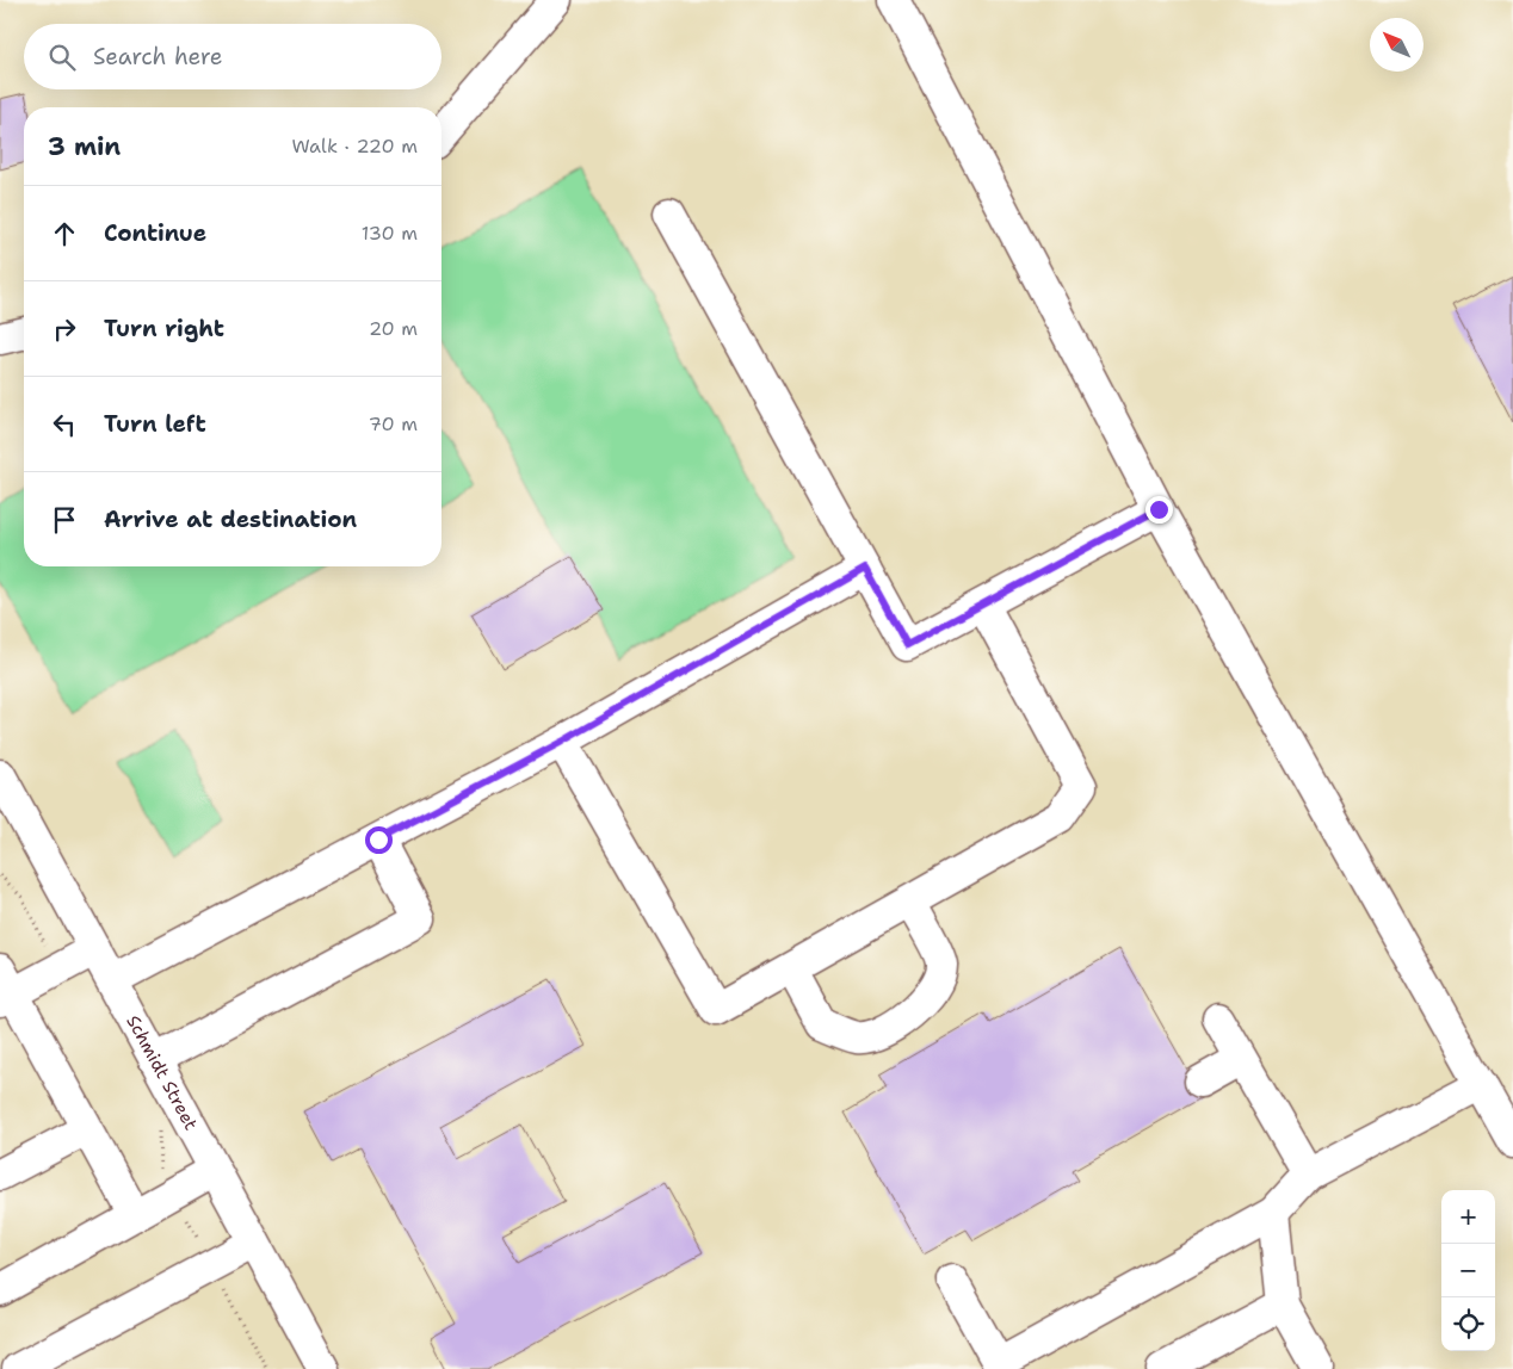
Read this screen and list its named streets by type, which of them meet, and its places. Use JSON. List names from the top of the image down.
{
  "streets": {
    "street": ["Schmidt Street"]
  },
  "north": "top left",
  "page": {
    "search": "Search here",
    "heading": ["3 min", "Walk · 220 m"],
    "list": [
      ["Continue", "130 m"],
      ["Turn right", "20 m"],
      ["Turn left", "70 m"],
      "Arrive at destination"
    ],
    "map_buttons": ["+", "−"]
  }
}
